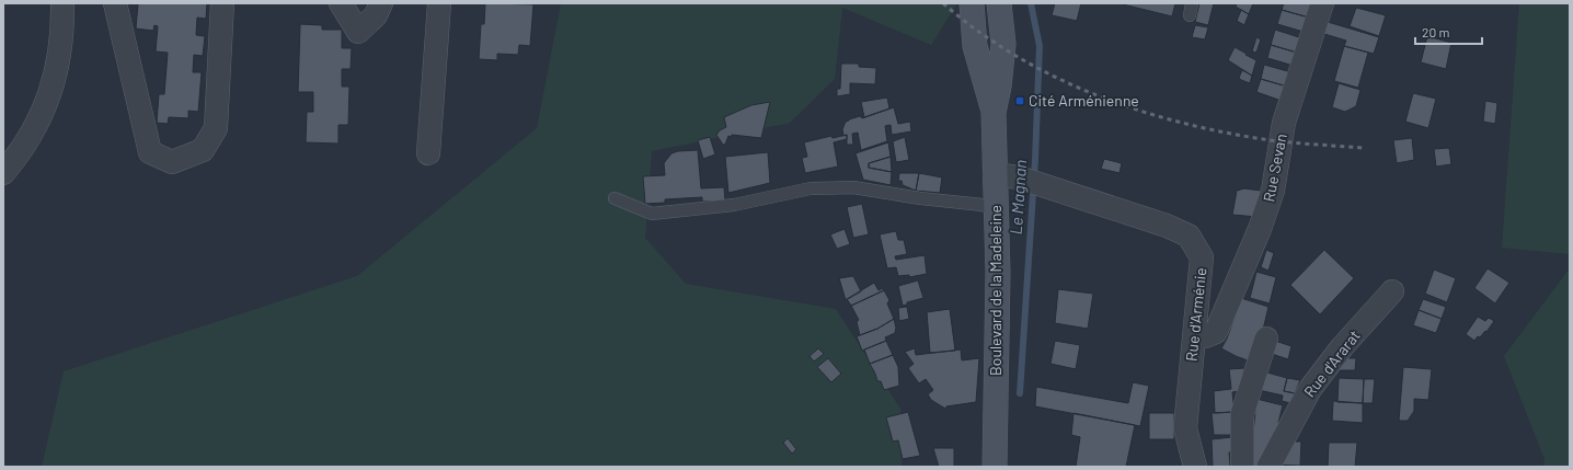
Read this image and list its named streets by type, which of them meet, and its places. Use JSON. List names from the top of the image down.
{
  "streets": {
    "street": [
      "Rue Sevan",
      "Boulevard de la Madeleine",
      "Rue d'Arménie",
      "Rue d'Ararat"
    ]
  },
  "crossings": [
    ["Rue Sevan", "Rue d'Arménie"],
    ["Boulevard de la Madeleine", "Rue d'Arménie"]
  ],
  "water": ["Le Magnan"],
  "places": {
    "transit": ["Cité Arménienne"]
  },
  "scale_bar": "20 m"
}
